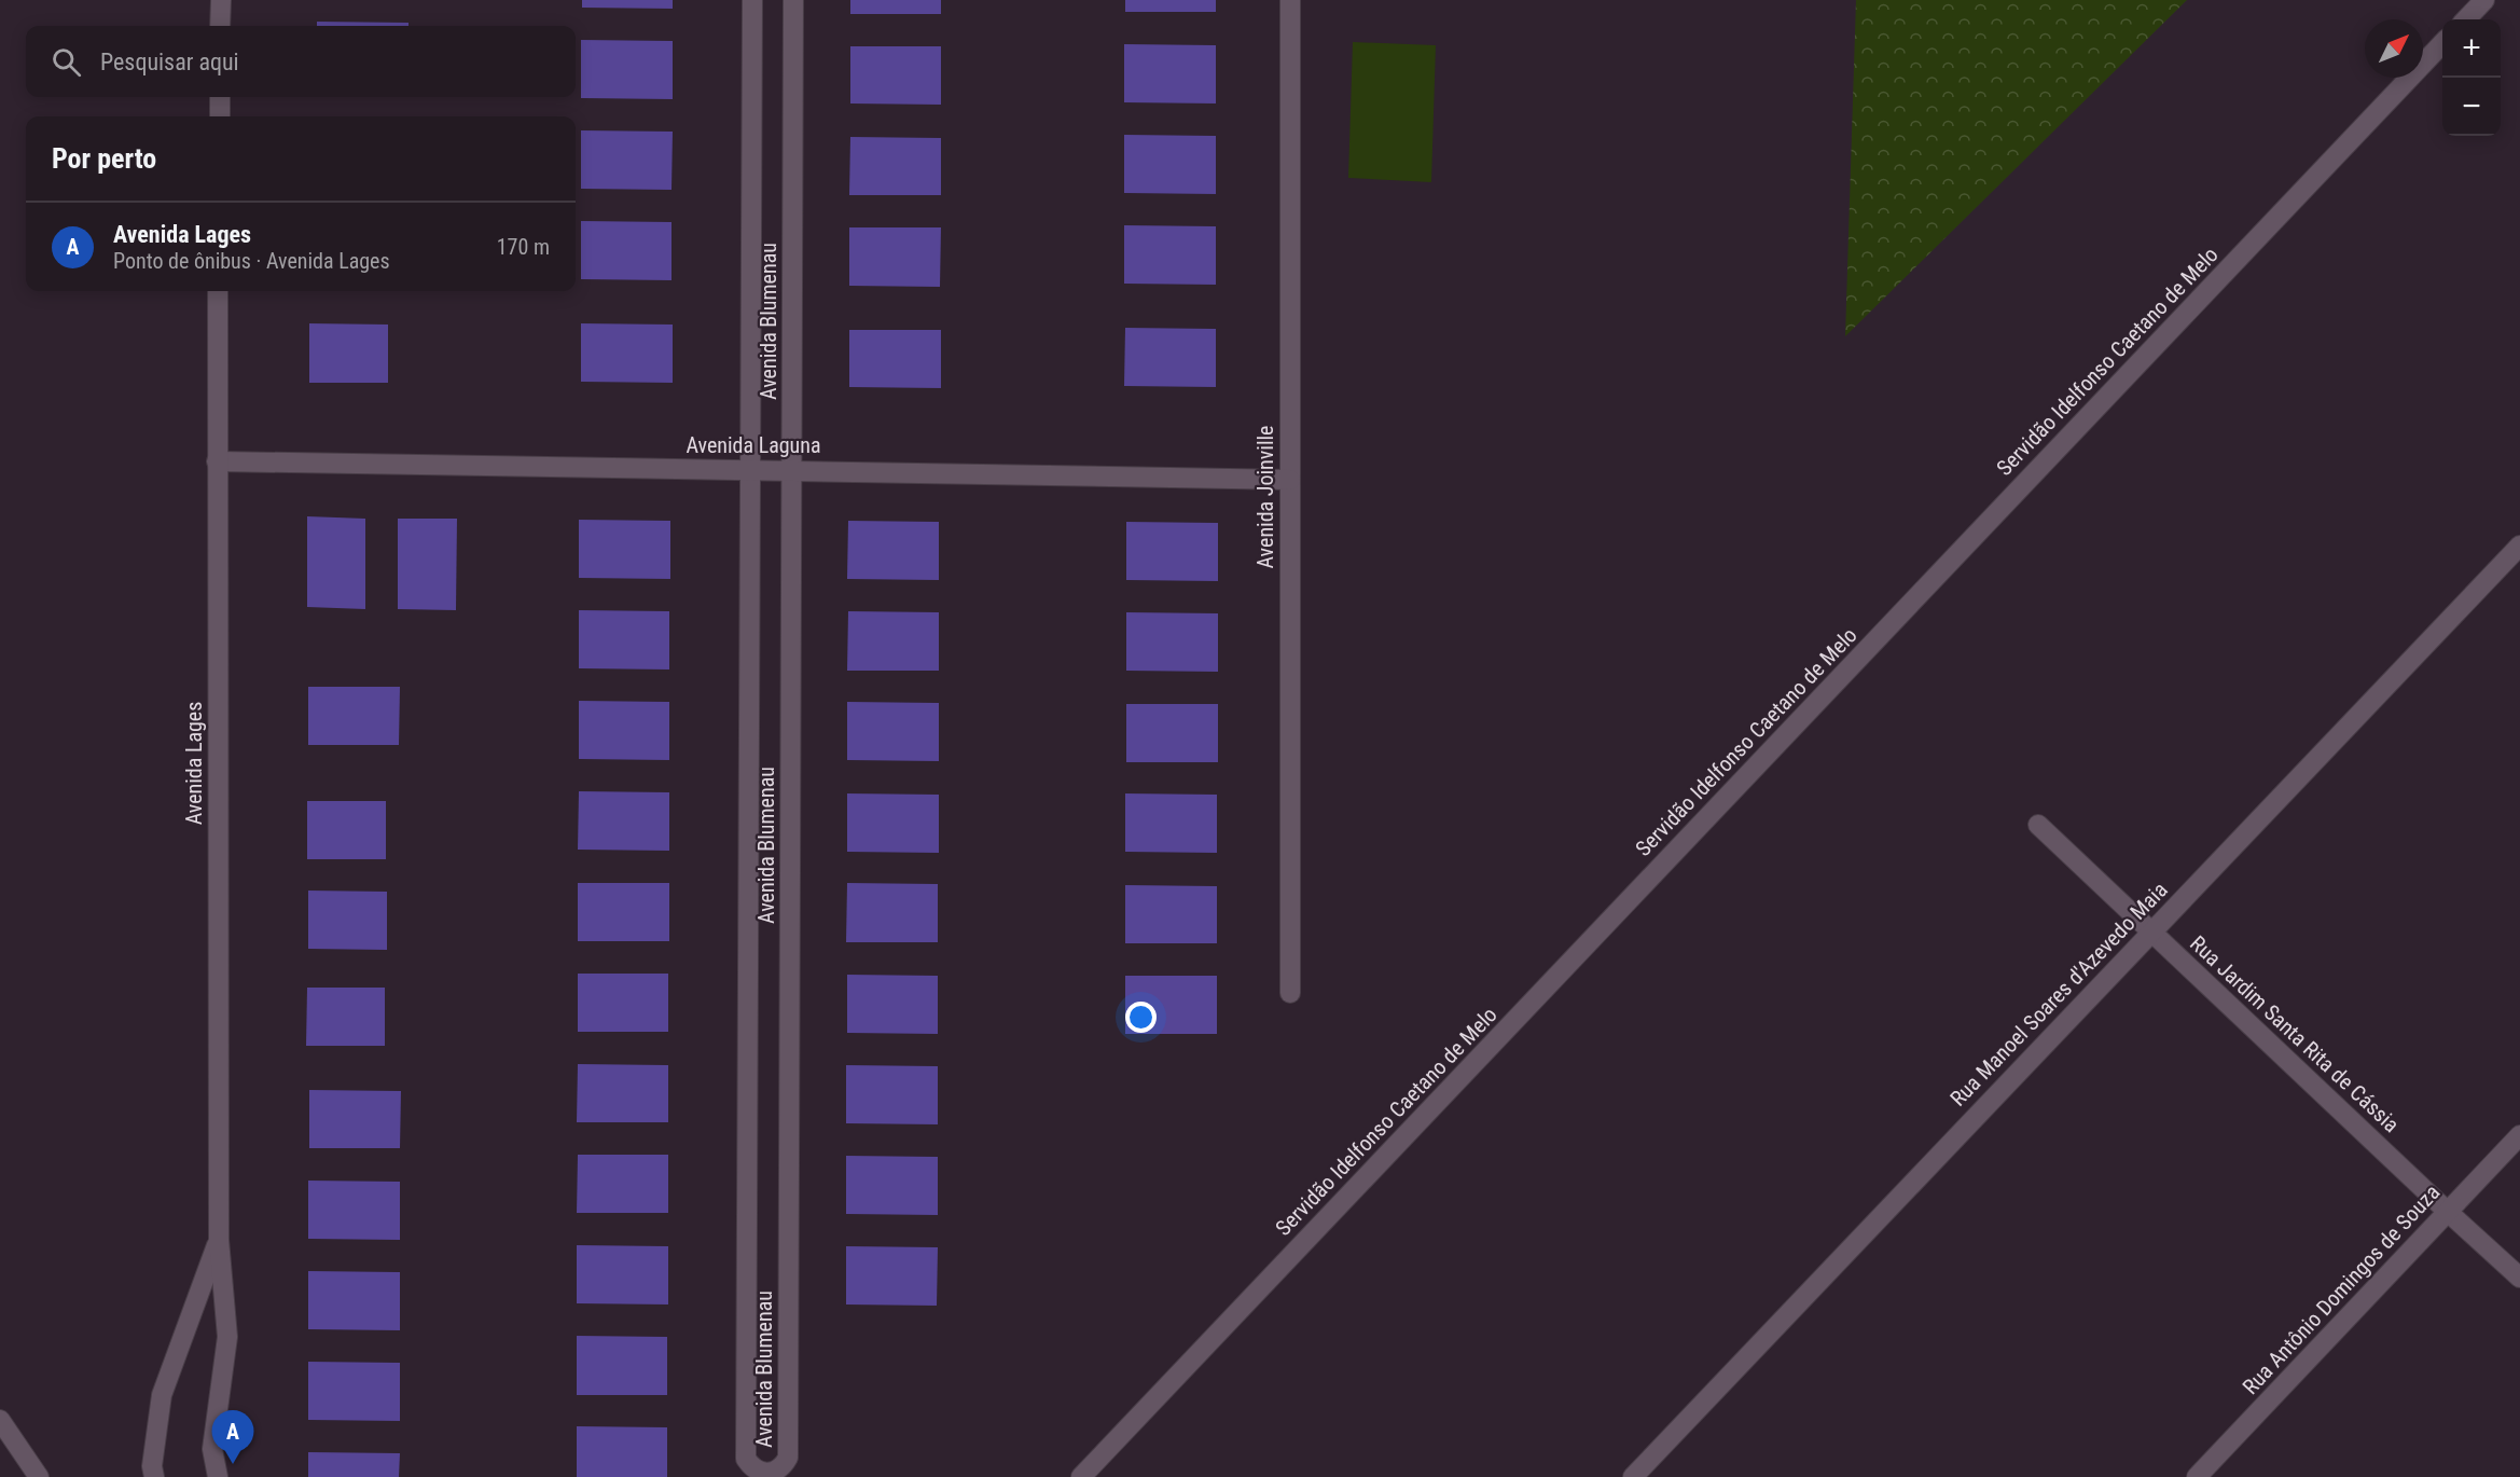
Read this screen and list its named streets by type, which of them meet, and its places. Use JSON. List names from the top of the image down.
{
  "streets": {
    "street": [
      "Avenida Blumenau",
      "Servidão Idelfonso Caetano de Melo",
      "Avenida Laguna",
      "Avenida Joinville",
      "Avenida Lages",
      "Rua Manoel Soares d'Azevedo Maia",
      "Rua Jardim Santa Rita de Cássia",
      "Rua Antônio Domingos de Souza"
    ]
  },
  "crossings": [
    ["Avenida Blumenau", "Avenida Laguna"],
    ["Avenida Laguna", "Avenida Joinville"],
    ["Avenida Laguna", "Avenida Lages"],
    ["Rua Manoel Soares d'Azevedo Maia", "Rua Jardim Santa Rita de Cássia"],
    ["Rua Jardim Santa Rita de Cássia", "Rua Antônio Domingos de Souza"]
  ],
  "north": "top right",
  "page": {
    "map_buttons": ["+", "−"],
    "search": "Pesquisar aqui",
    "heading": "Por perto",
    "list": [
      {
        "mark": "A",
        "name": "Avenida Lages",
        "note": "Ponto de ônibus · Avenida Lages",
        "value": "170 m"
      }
    ],
    "pins": "A"
  }
}
